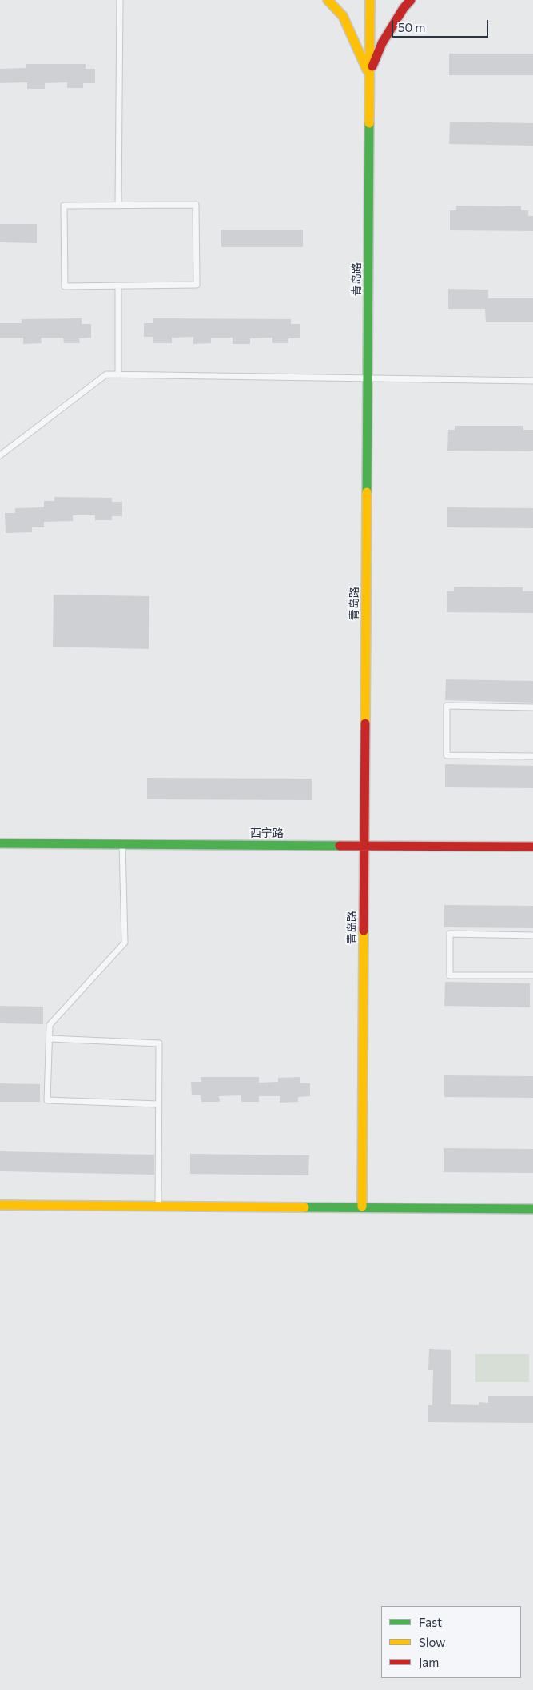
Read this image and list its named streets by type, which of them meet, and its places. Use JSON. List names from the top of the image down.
{
  "streets": {
    "street": ["青岛路", "西宁路"]
  },
  "crossings": [
    ["青岛路", "西宁路"]
  ],
  "legend": ["Fast", "Slow", "Jam"],
  "scale_bar": "50 m"
}
